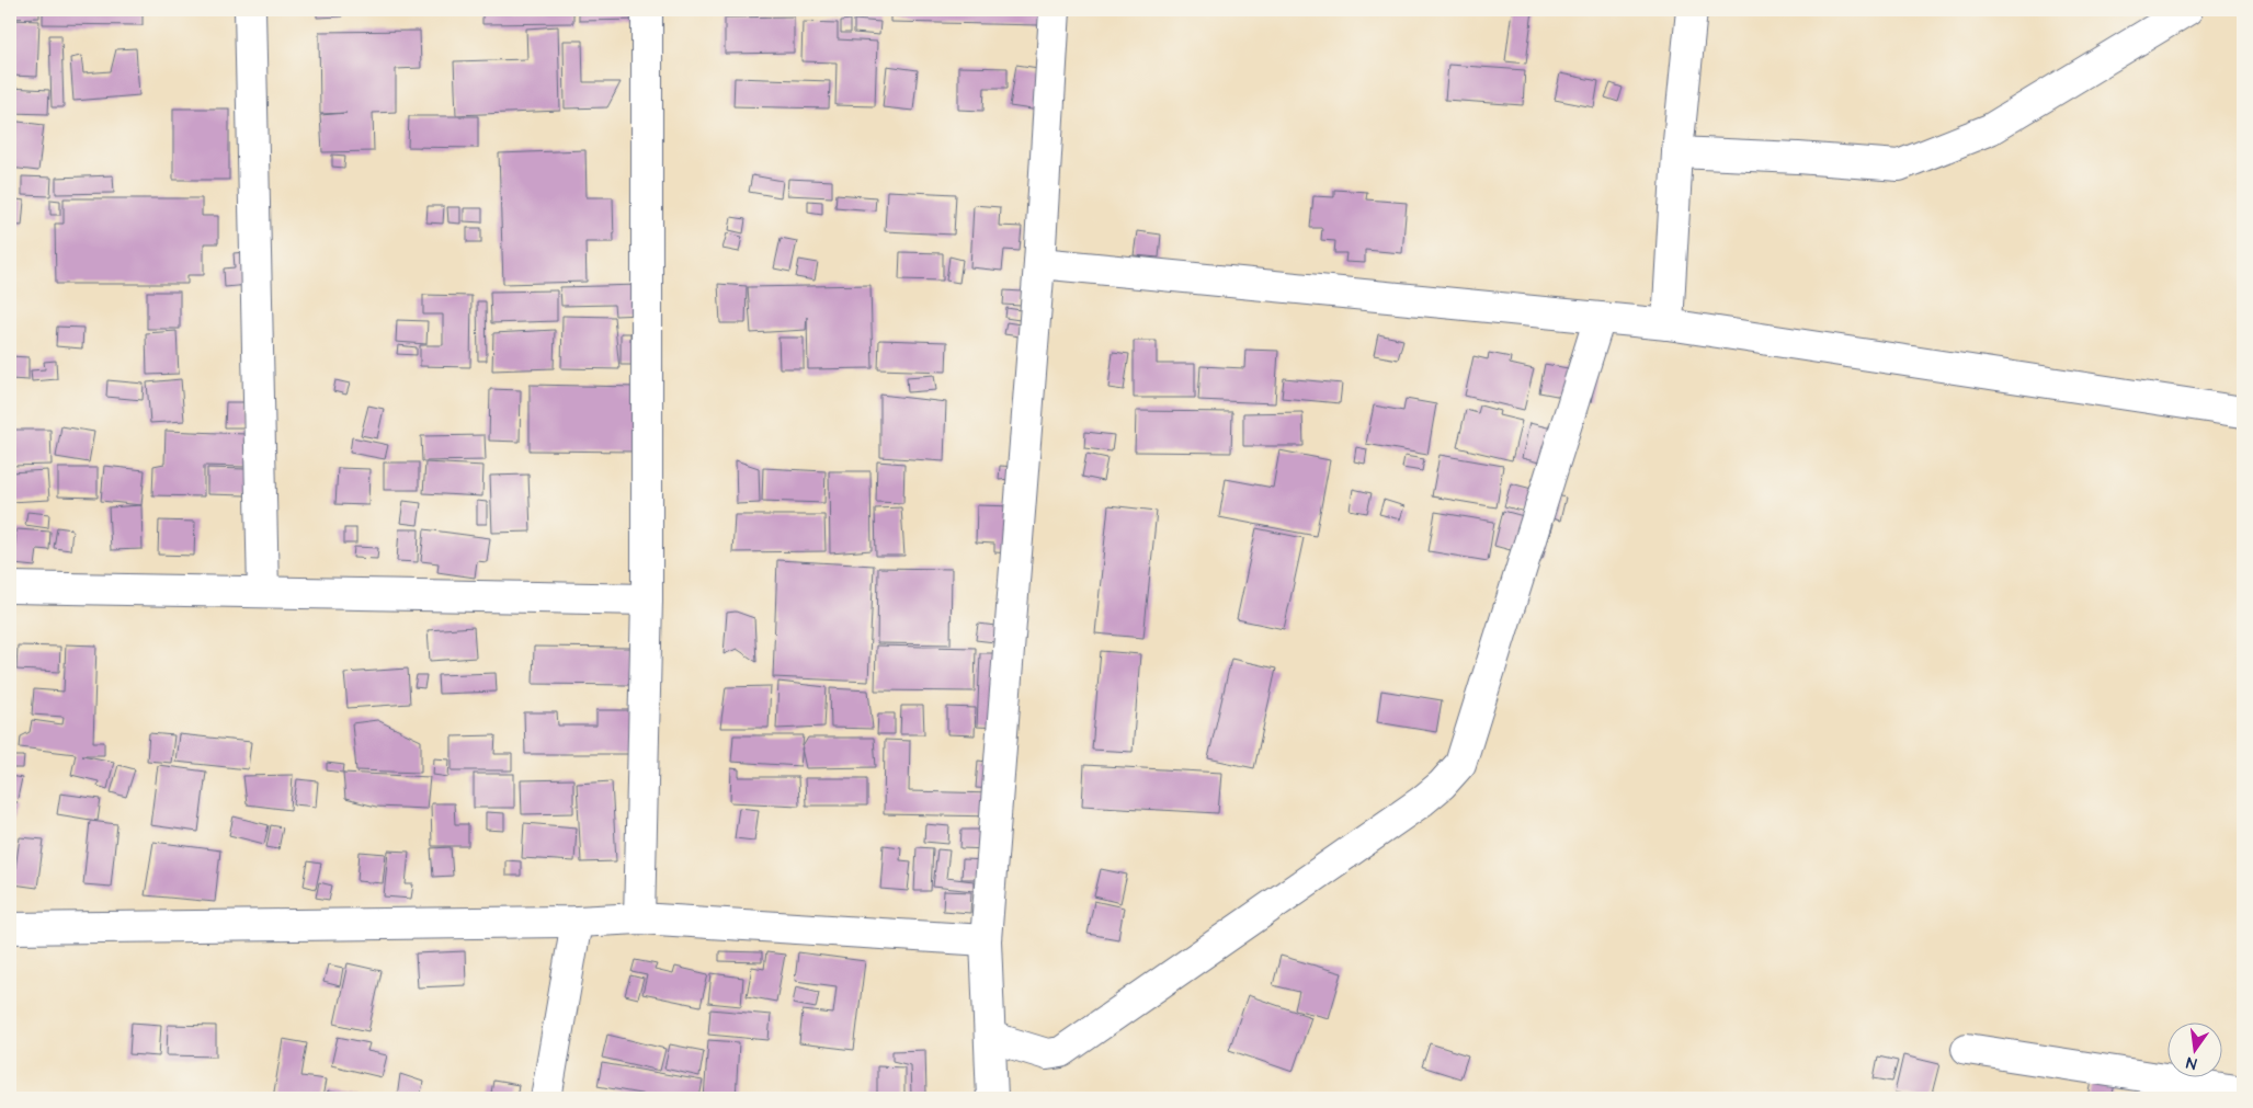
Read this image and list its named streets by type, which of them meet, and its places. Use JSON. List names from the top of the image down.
{
  "north": "bottom"
}
